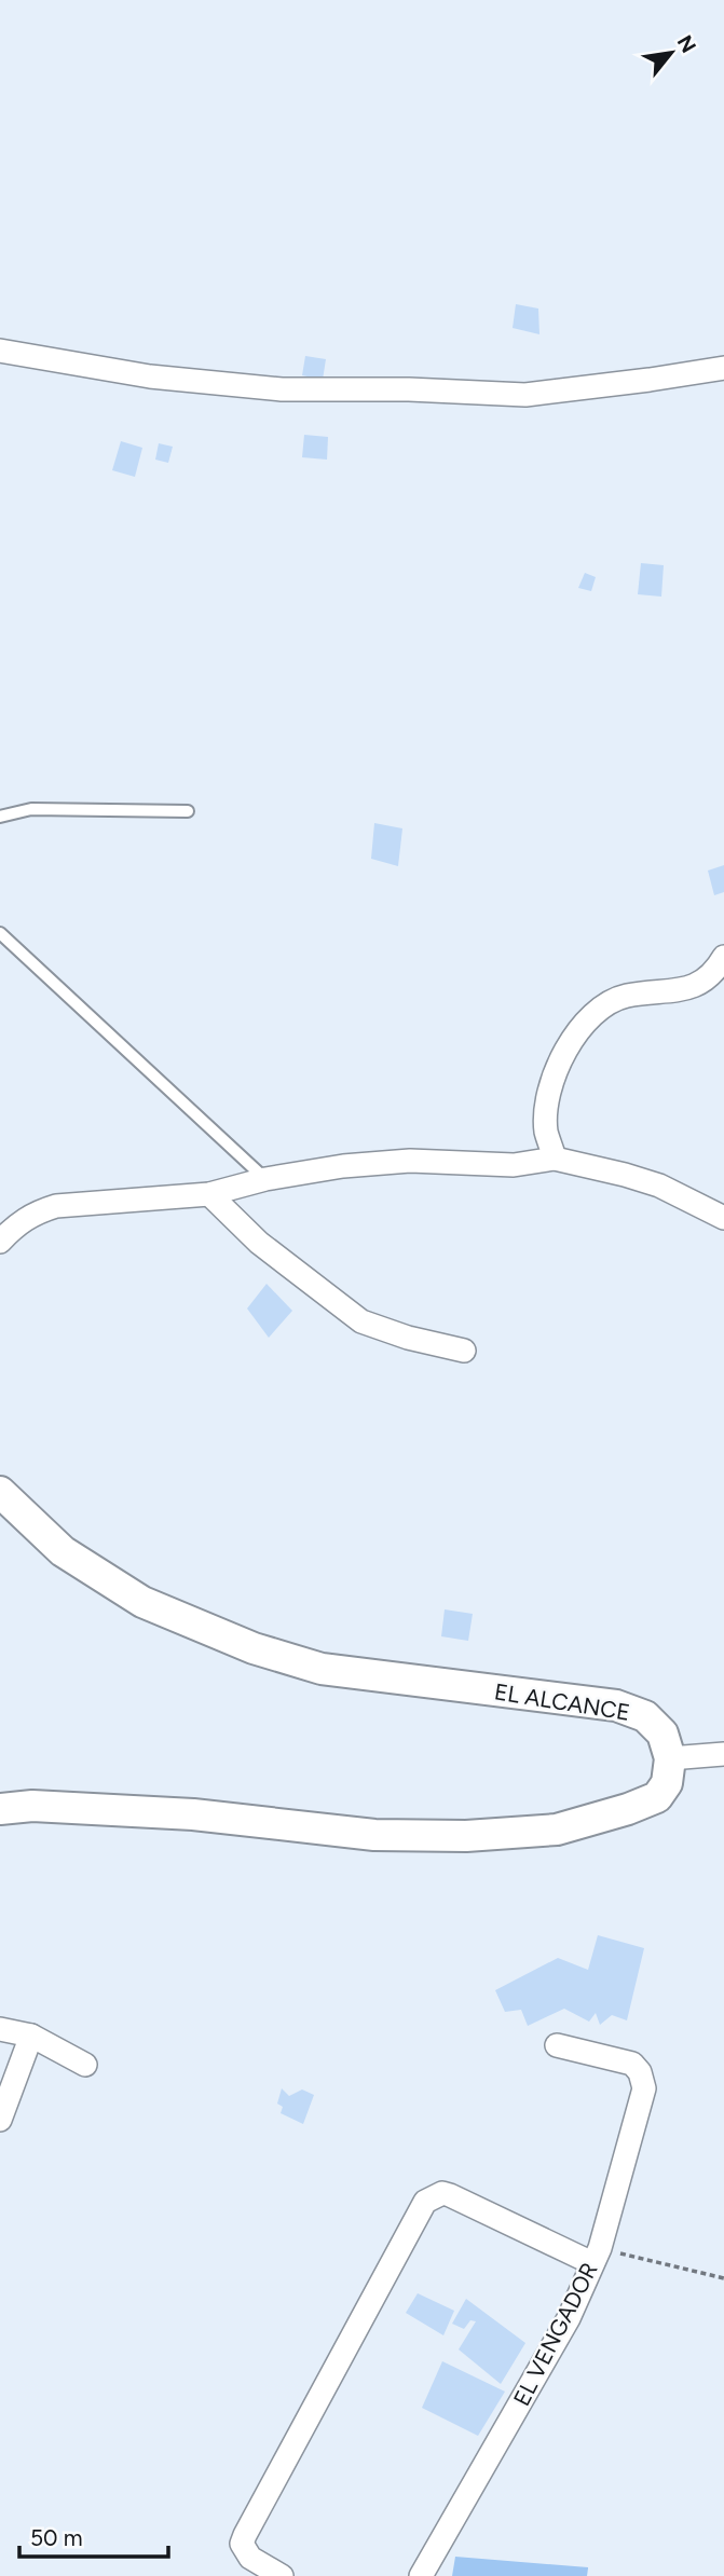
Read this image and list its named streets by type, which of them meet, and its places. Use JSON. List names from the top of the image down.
{
  "streets": {
    "street": ["EL ALCANCE", "EL VENGADOR"]
  },
  "scale_bar": "50 m",
  "north": "top right"
}
